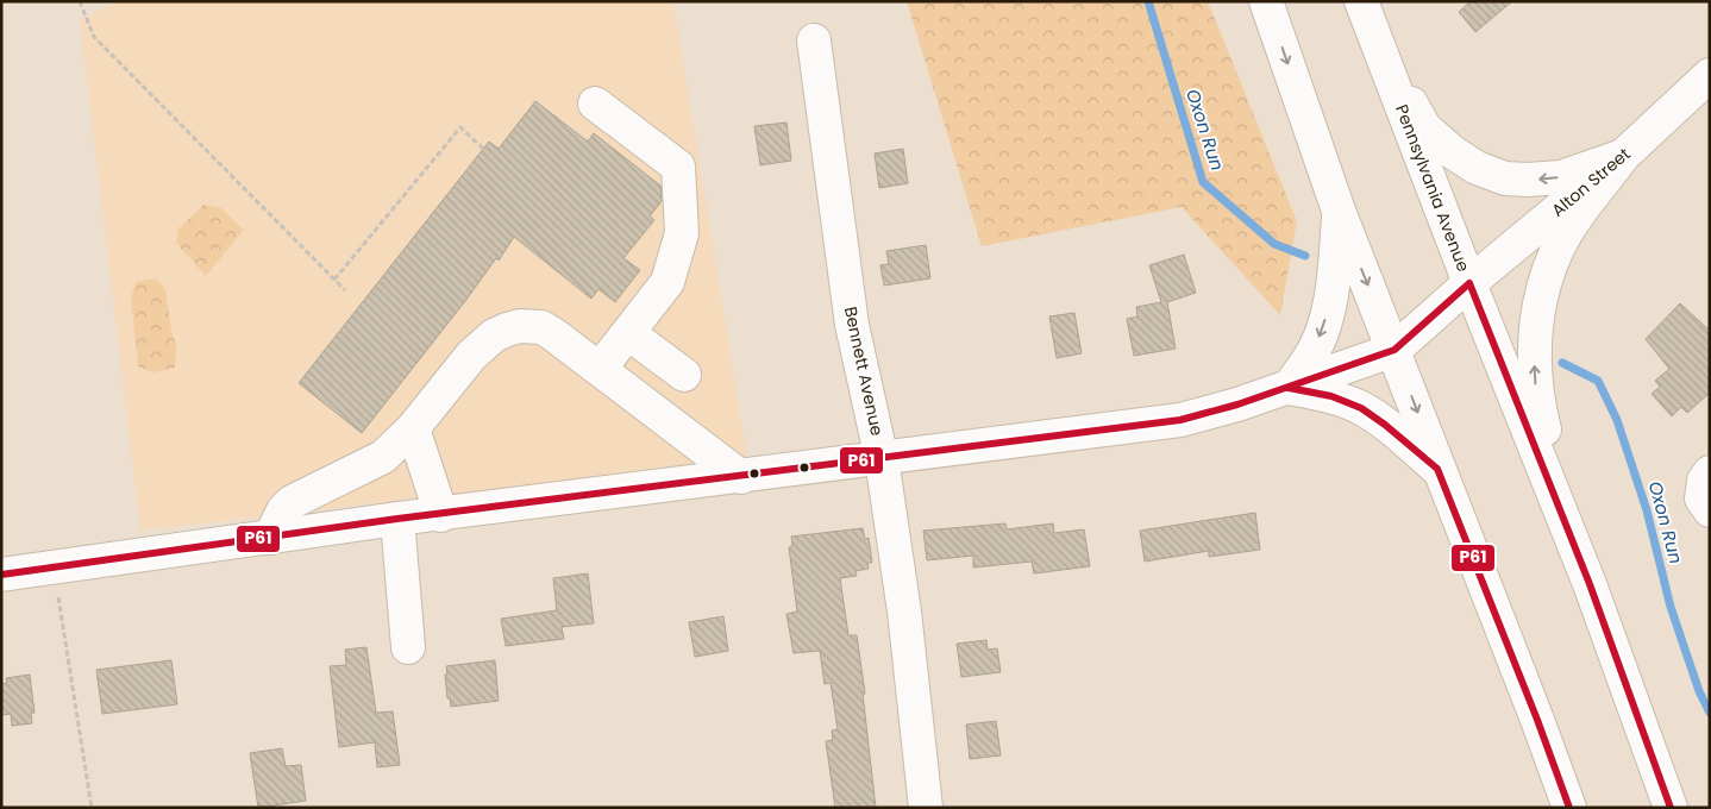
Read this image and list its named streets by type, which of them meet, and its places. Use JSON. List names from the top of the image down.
{
  "streets": {
    "main road": ["Alton Street", "Pennsylvania Avenue", "Bennett Avenue"]
  },
  "crossings": [
    ["Alton Street", "Pennsylvania Avenue"]
  ],
  "water": ["Oxon Run"],
  "lines": ["transit line P61"]
}
